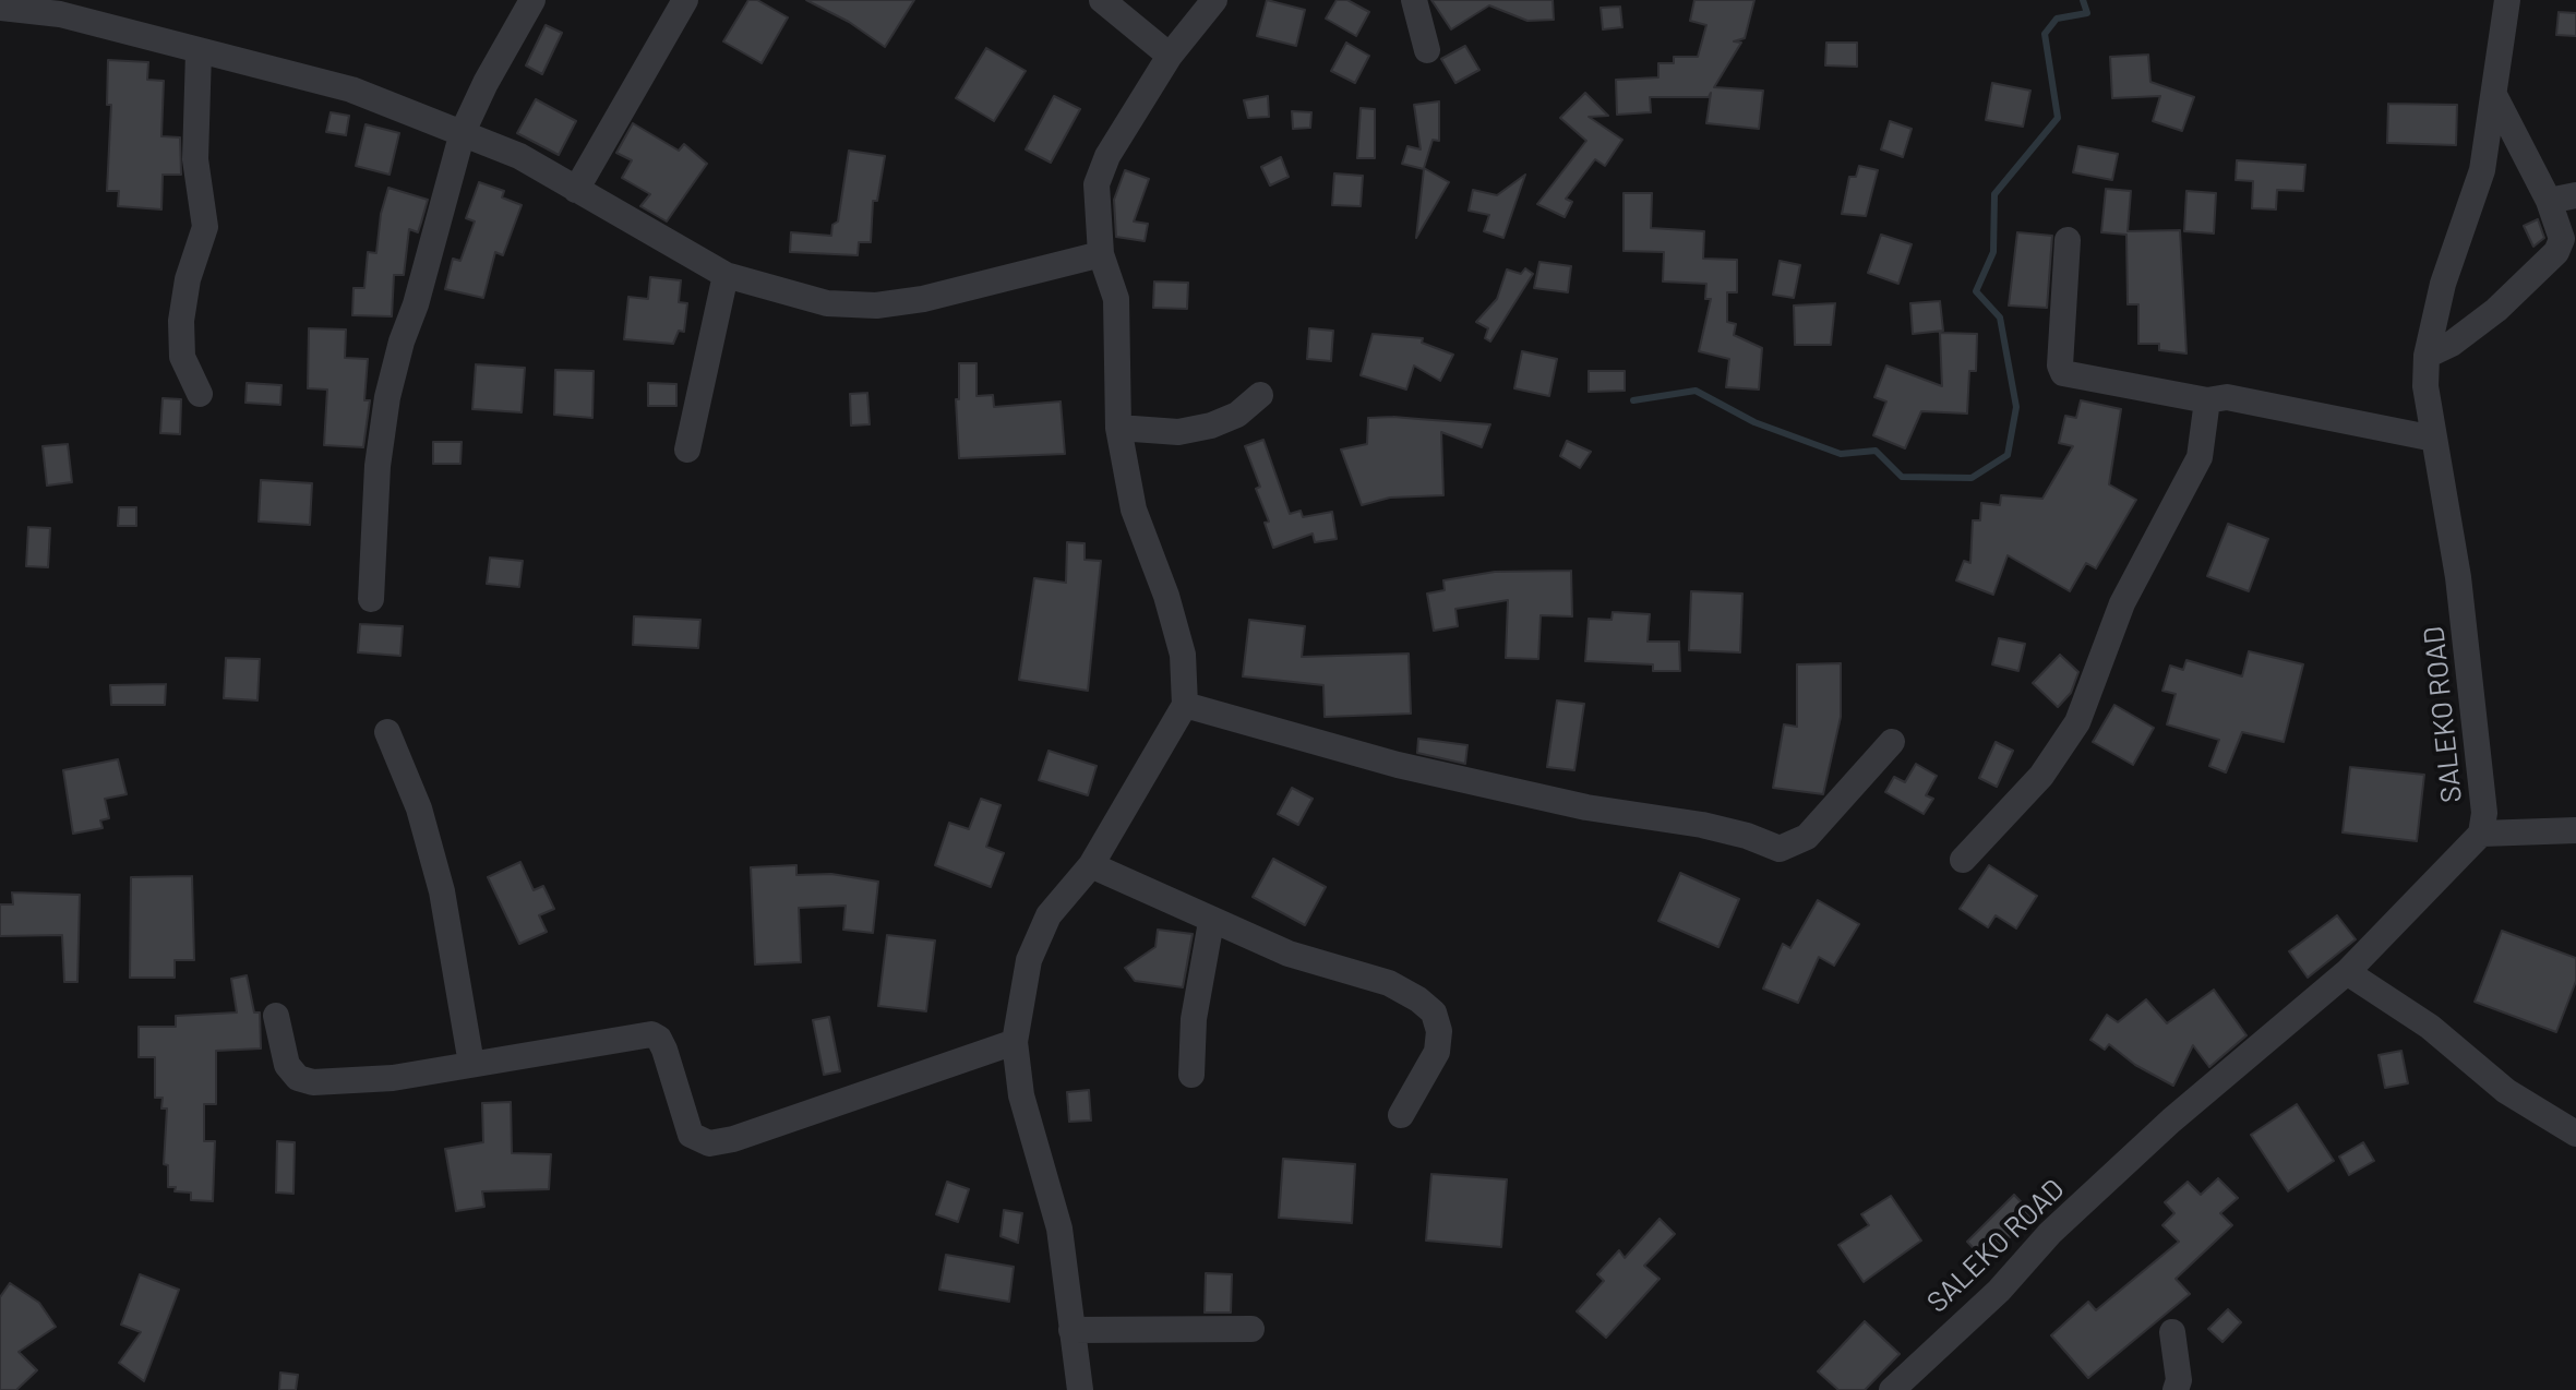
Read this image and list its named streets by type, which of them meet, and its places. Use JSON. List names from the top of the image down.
{
  "streets": {
    "street": ["SALEKO ROAD"]
  }
}
